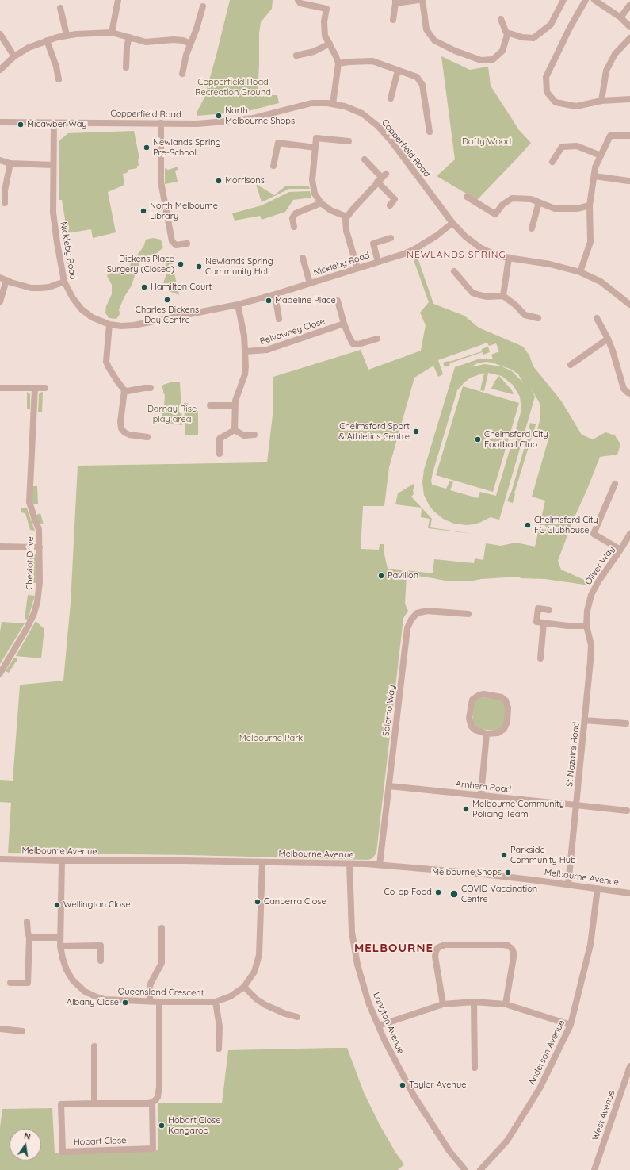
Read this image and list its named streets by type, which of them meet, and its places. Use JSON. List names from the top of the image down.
{
  "streets": {
    "street": [
      "Copperfield Road",
      "Nickleby Road",
      "Belvawney Close",
      "Cheviot Drive",
      "Oliver Way",
      "Salerno Way",
      "St Nazaire Road",
      "Arnhem Road",
      "Melbourne Avenue",
      "Queensland Crescent",
      "Langton Avenue",
      "Anderson Avenue",
      "West Avenue",
      "Hobart Close"
    ]
  },
  "crossings": [
    ["Copperfield Road", "Nickleby Road"],
    ["Oliver Way", "St Nazaire Road"],
    ["Salerno Way", "Arnhem Road"],
    ["Salerno Way", "Melbourne Avenue"],
    ["St Nazaire Road", "Arnhem Road"],
    ["St Nazaire Road", "Melbourne Avenue"],
    ["Melbourne Avenue", "Queensland Crescent"],
    ["Melbourne Avenue", "Langton Avenue"],
    ["Melbourne Avenue", "Anderson Avenue"],
    ["Queensland Crescent", "Hobart Close"]
  ],
  "districts": ["NEWLANDS SPRING", "MELBOURNE"],
  "parks": [
    "Copperfield Road Recreation Ground",
    "Daffy Wood",
    "Darnay Rise play area",
    "Melbourne Park"
  ],
  "places": [
    "North Melbourne Shops",
    "Micawber Way",
    "Newlands Spring Pre-School",
    "Morrisons",
    "North Melbourne Library",
    "Dickens Place Surgery (Closed)",
    "Newlands Spring Community Hall",
    "Hamilton Court",
    "Charles Dickens Day Centre",
    "Madeline Place",
    "Chelmsford Sport & Athletics Centre",
    "Chelmsford City Football Club",
    "Chelmsford City FC Clubhouse",
    "Pavilion",
    "Melbourne Community Policing Team",
    "Parkside Community Hub",
    "Melbourne Shops",
    "Co-op Food",
    "COVID Vaccination Centre",
    "Canberra Close",
    "Wellington Close",
    "Albany Close",
    "Taylor Avenue",
    "Hobart Close Kangaroo"
  ],
  "north": "top"
}
